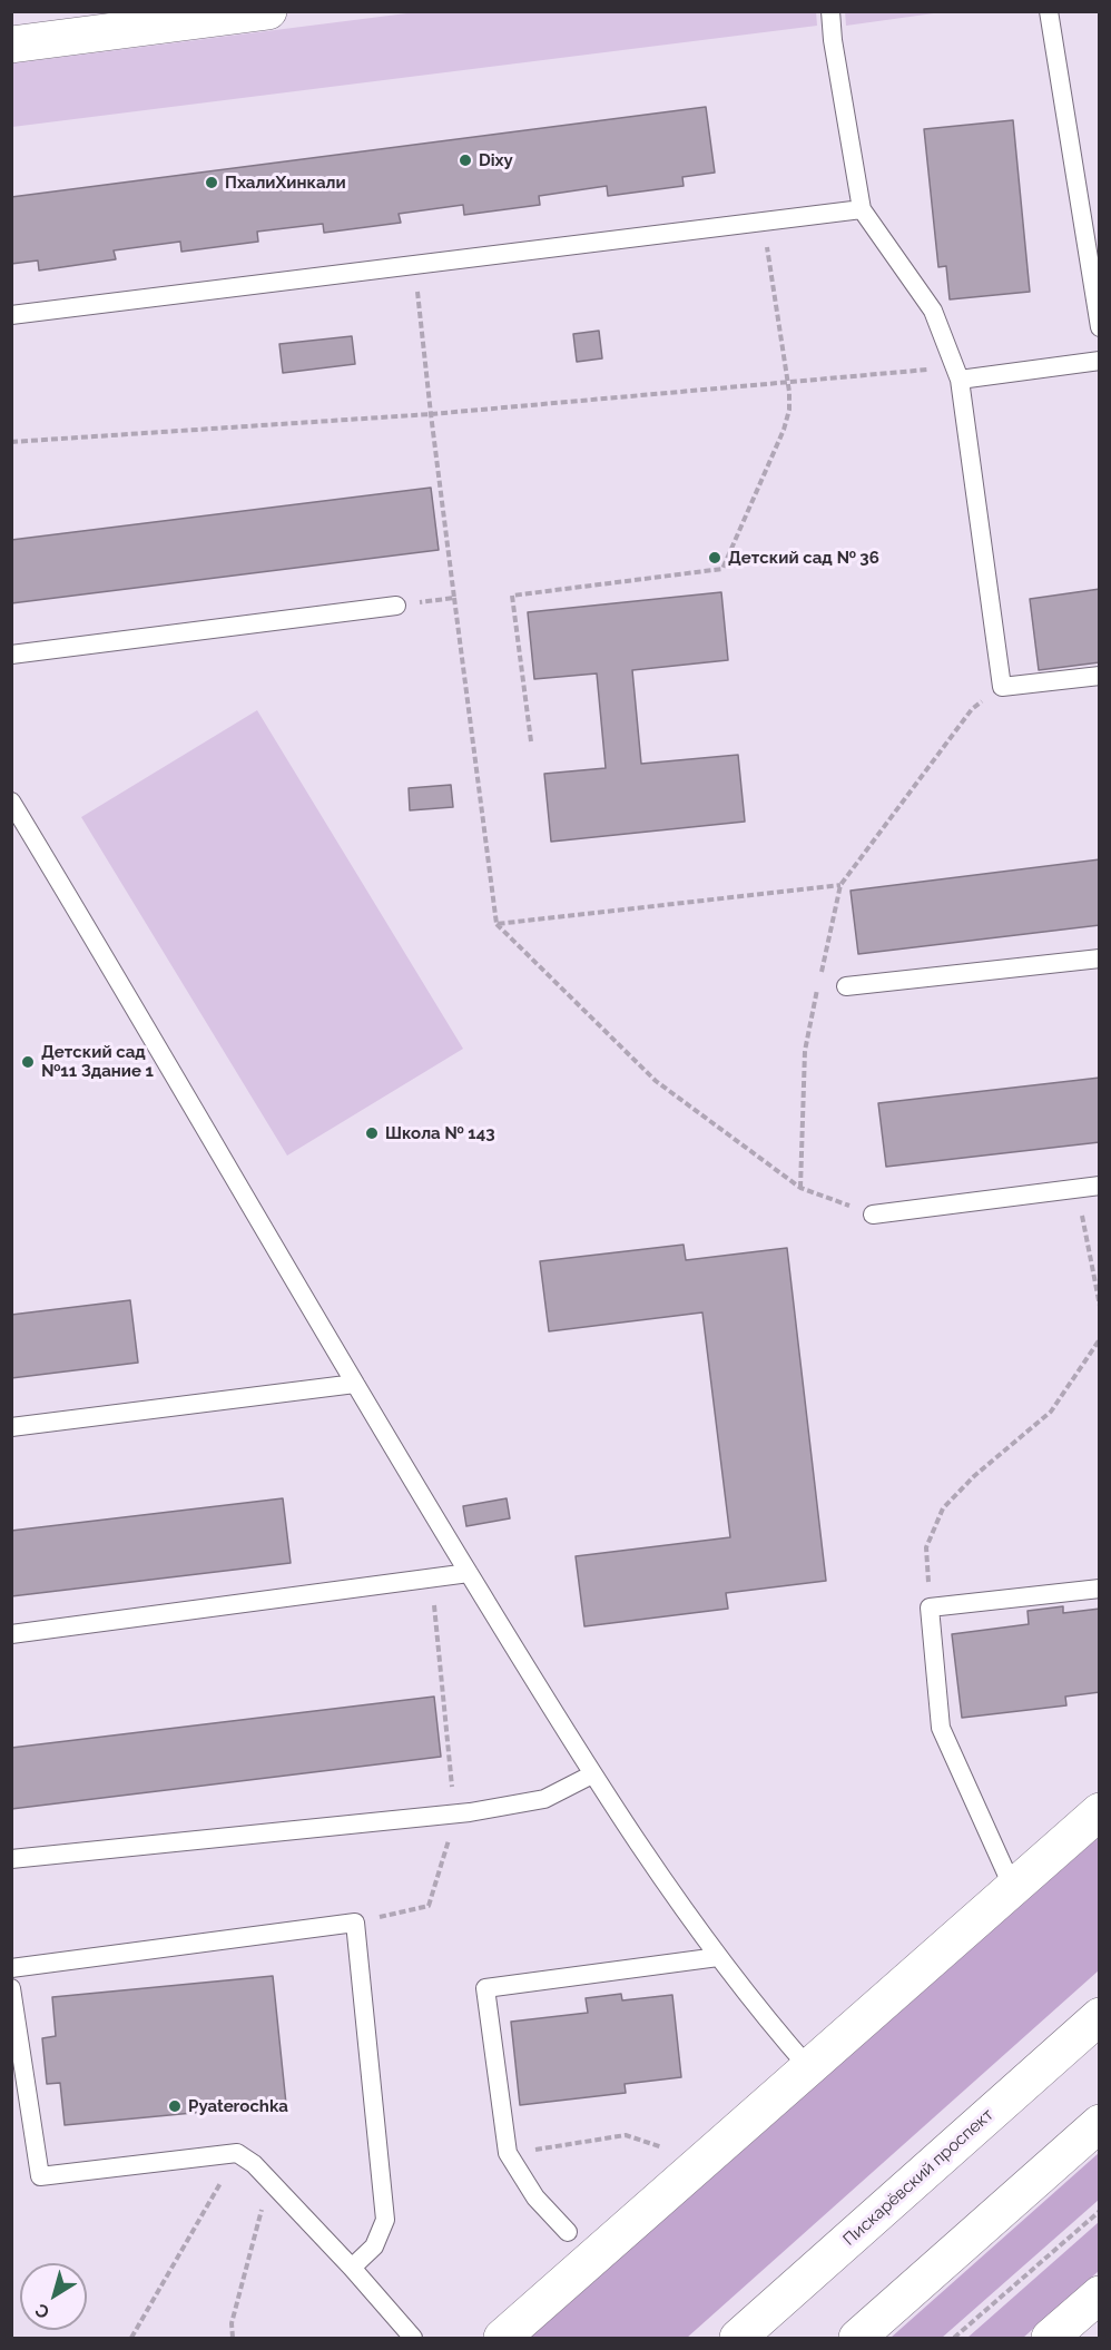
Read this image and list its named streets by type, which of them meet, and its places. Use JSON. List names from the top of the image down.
{
  "streets": {
    "street": ["Пискарёвский проспект"]
  },
  "places": [
    "Dixy",
    "ПхалиХинкали",
    "Детский сад № 36",
    "Детский сад №11 Здание 1",
    "Школа № 143",
    "Pyaterochka"
  ],
  "north": "bottom left"
}
